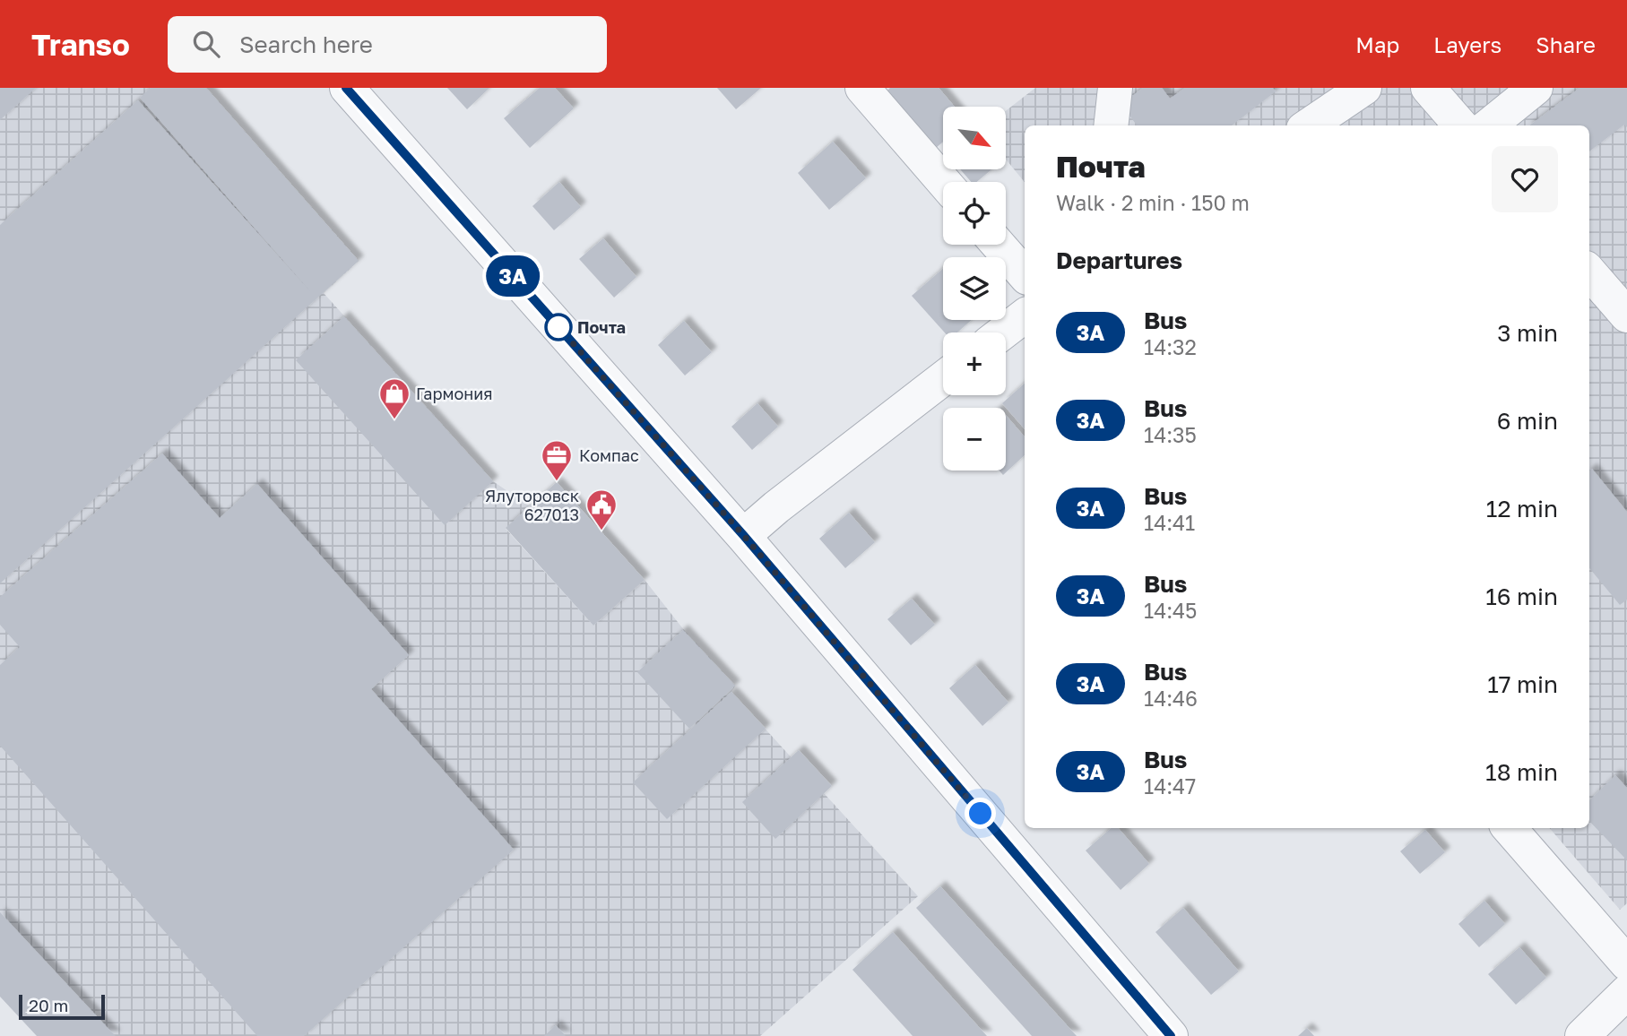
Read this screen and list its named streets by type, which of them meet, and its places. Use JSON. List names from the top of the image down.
{
  "places": {
    "other": ["Почта"],
    "shop": ["Гармония"],
    "office": ["Компас"],
    "public building": ["Ялуторовск 627013"]
  },
  "lines": ["bus line 3А"],
  "scale_bar": "20 m",
  "north": "bottom right",
  "page": {
    "header": "Transo",
    "search": "Search here",
    "nav": ["Map", "Layers", "Share"],
    "on_map": "3А",
    "map_buttons": ["+", "−"],
    "heading": [
      ["Почта", "Walk · 2 min · 150 m"],
      "Departures"
    ],
    "list": [
      {
        "mark": "3А",
        "name": "Bus",
        "note": "14:32",
        "value": "3 min"
      },
      {
        "mark": "3А",
        "name": "Bus",
        "note": "14:35",
        "value": "6 min"
      },
      {
        "mark": "3А",
        "name": "Bus",
        "note": "14:41",
        "value": "12 min"
      },
      {
        "mark": "3А",
        "name": "Bus",
        "note": "14:45",
        "value": "16 min"
      },
      {
        "mark": "3А",
        "name": "Bus",
        "note": "14:46",
        "value": "17 min"
      },
      {
        "mark": "3А",
        "name": "Bus",
        "note": "14:47",
        "value": "18 min"
      }
    ],
    "scale": "20 m"
  }
}
